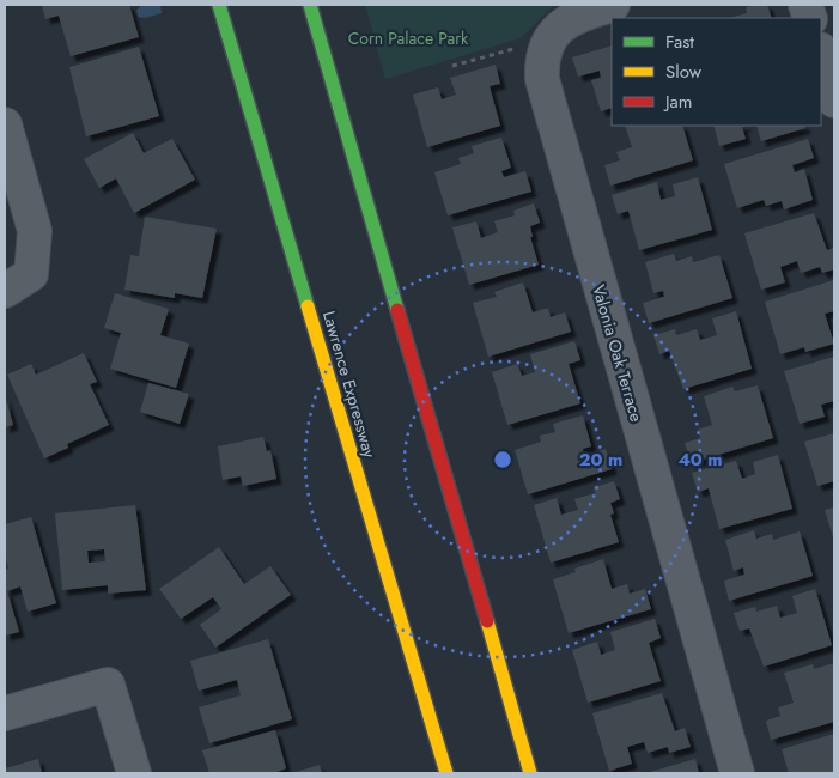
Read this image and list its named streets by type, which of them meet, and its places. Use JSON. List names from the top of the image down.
{
  "streets": {
    "highway": ["Lawrence Expressway"],
    "street": ["Valonia Oak Terrace"]
  },
  "parks": ["Corn Palace Park"],
  "legend": ["Fast", "Slow", "Jam"],
  "rings": ["20 m", "40 m"]
}
